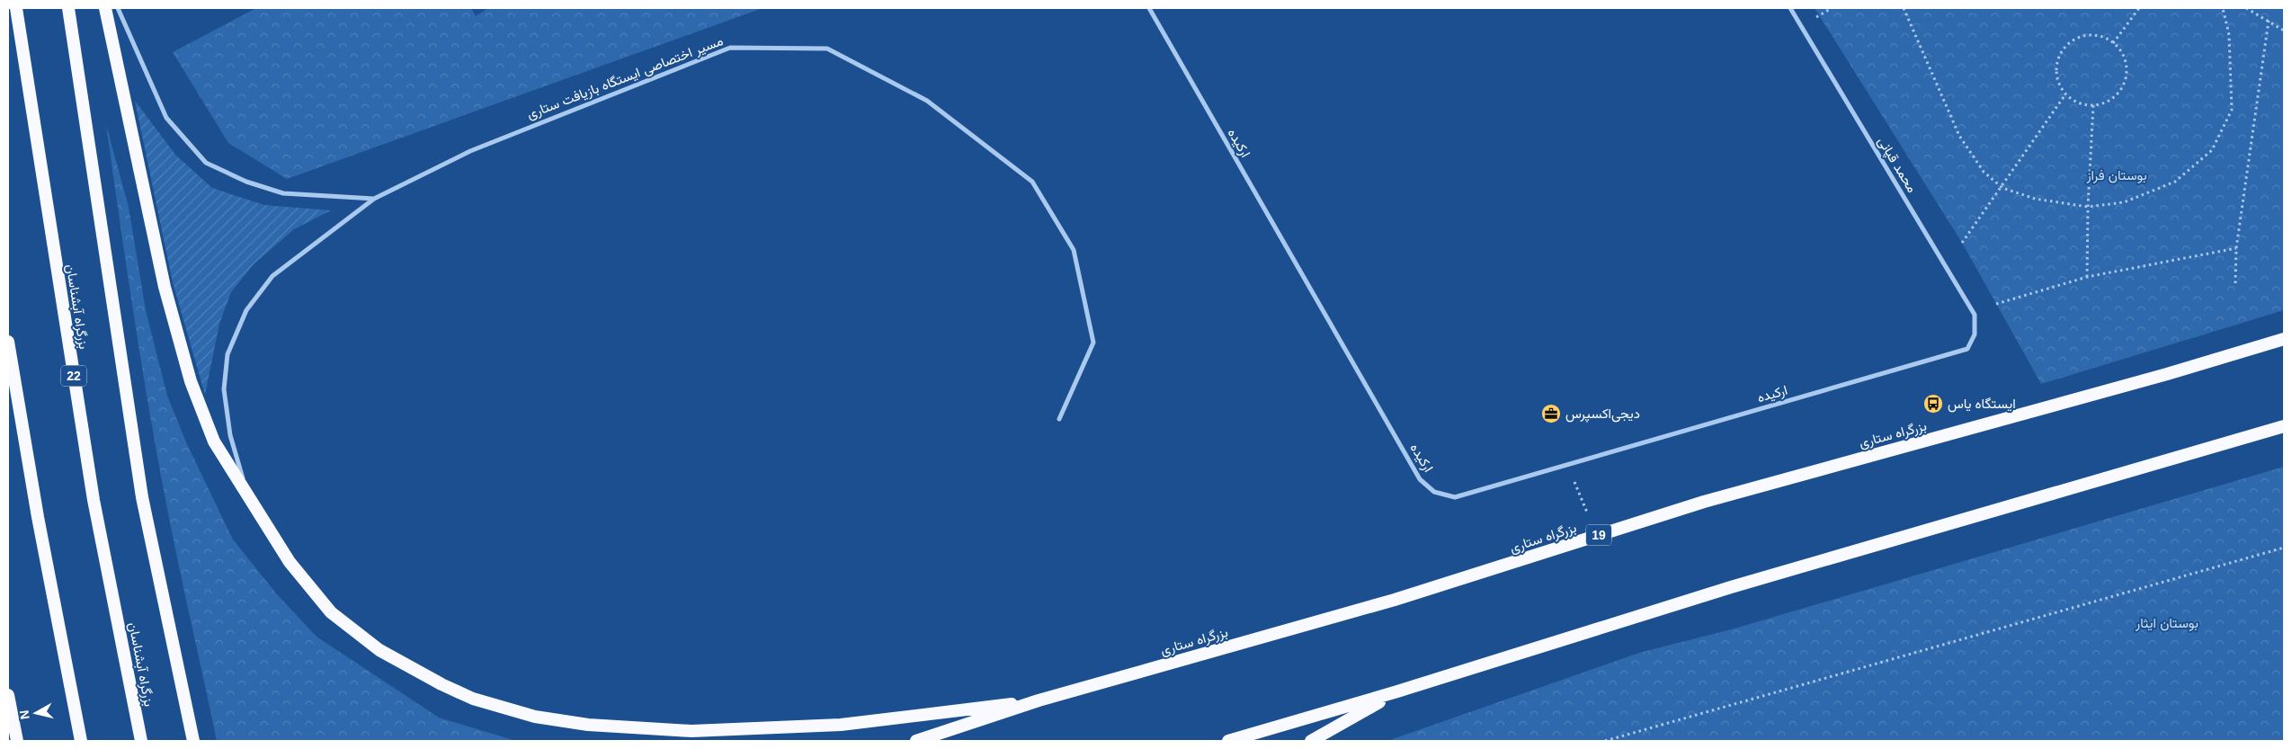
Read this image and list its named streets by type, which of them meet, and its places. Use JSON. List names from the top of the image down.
{
  "streets": {
    "highway": [
      "بزرگراه آبشناسان",
      "22",
      "بزرگراه ستاری",
      "19"
    ],
    "street": ["مسیر اختصاصی ایستگاه بازیافت ستاری", "ارکیده", "محمد قپانی"]
  },
  "crossings": [
    ["ارکیده", "محمد قپانی"]
  ],
  "parks": ["بوستان فراز", "بوستان ایثار"],
  "places": {
    "bus stop": ["ایستگاه یاس"],
    "office": ["دیجی‌اکسپرس"]
  },
  "north": "left"
}
